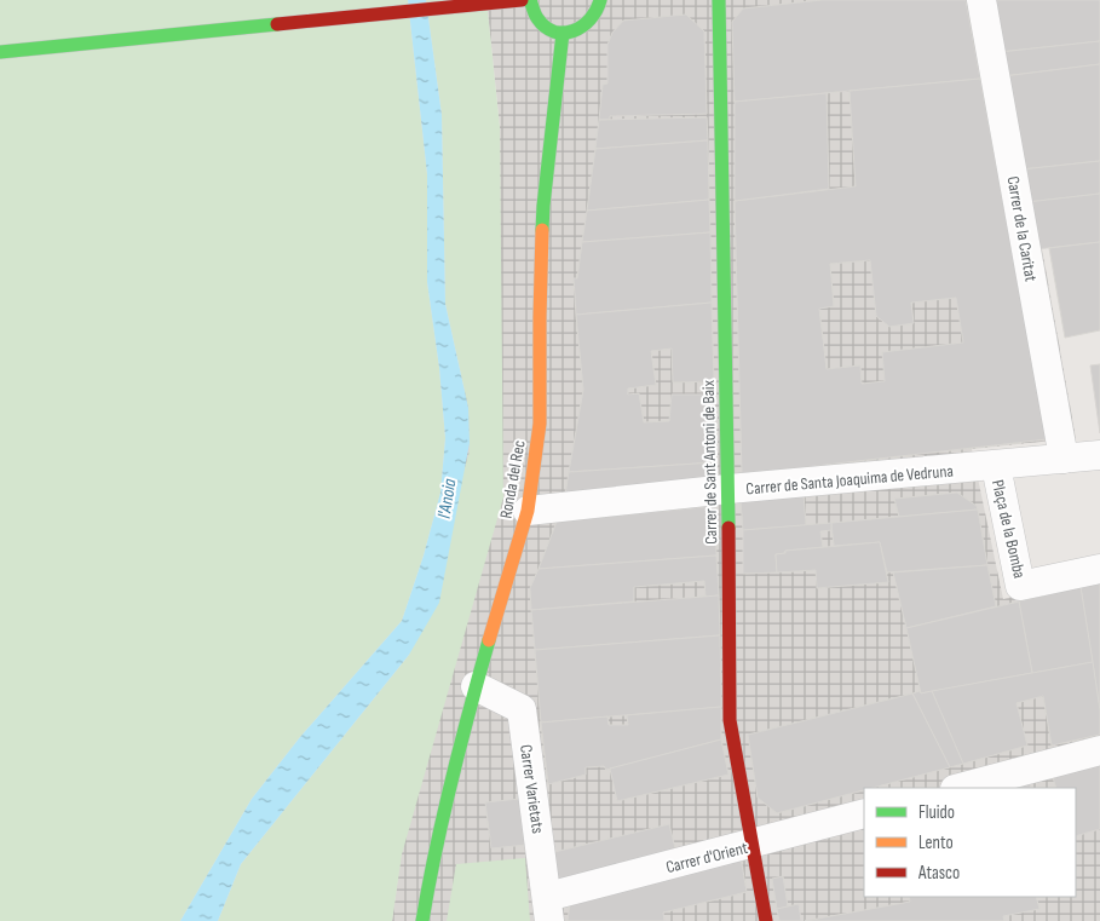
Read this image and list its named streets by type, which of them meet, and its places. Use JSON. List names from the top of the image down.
{
  "streets": {
    "street": [
      "Carrer de la Caritat",
      "Carrer de Sant Antoni de Baix",
      "Ronda del Rec",
      "Carrer de Santa Joaquima de Vedruna",
      "Plaça de la Bomba",
      "Carrer Varietats",
      "Carrer d'Orient"
    ]
  },
  "crossings": [
    ["Carrer de la Caritat", "Carrer de Santa Joaquima de Vedruna"],
    ["Carrer de Sant Antoni de Baix", "Carrer de Santa Joaquima de Vedruna"],
    ["Carrer de Sant Antoni de Baix", "Carrer d'Orient"],
    ["Ronda del Rec", "Carrer de Santa Joaquima de Vedruna"],
    ["Ronda del Rec", "Carrer Varietats"],
    ["Carrer de Santa Joaquima de Vedruna", "Plaça de la Bomba"],
    ["Carrer Varietats", "Carrer d'Orient"]
  ],
  "water": ["l'Anoia"],
  "legend": ["Fluido", "Lento", "Atasco"]
}
